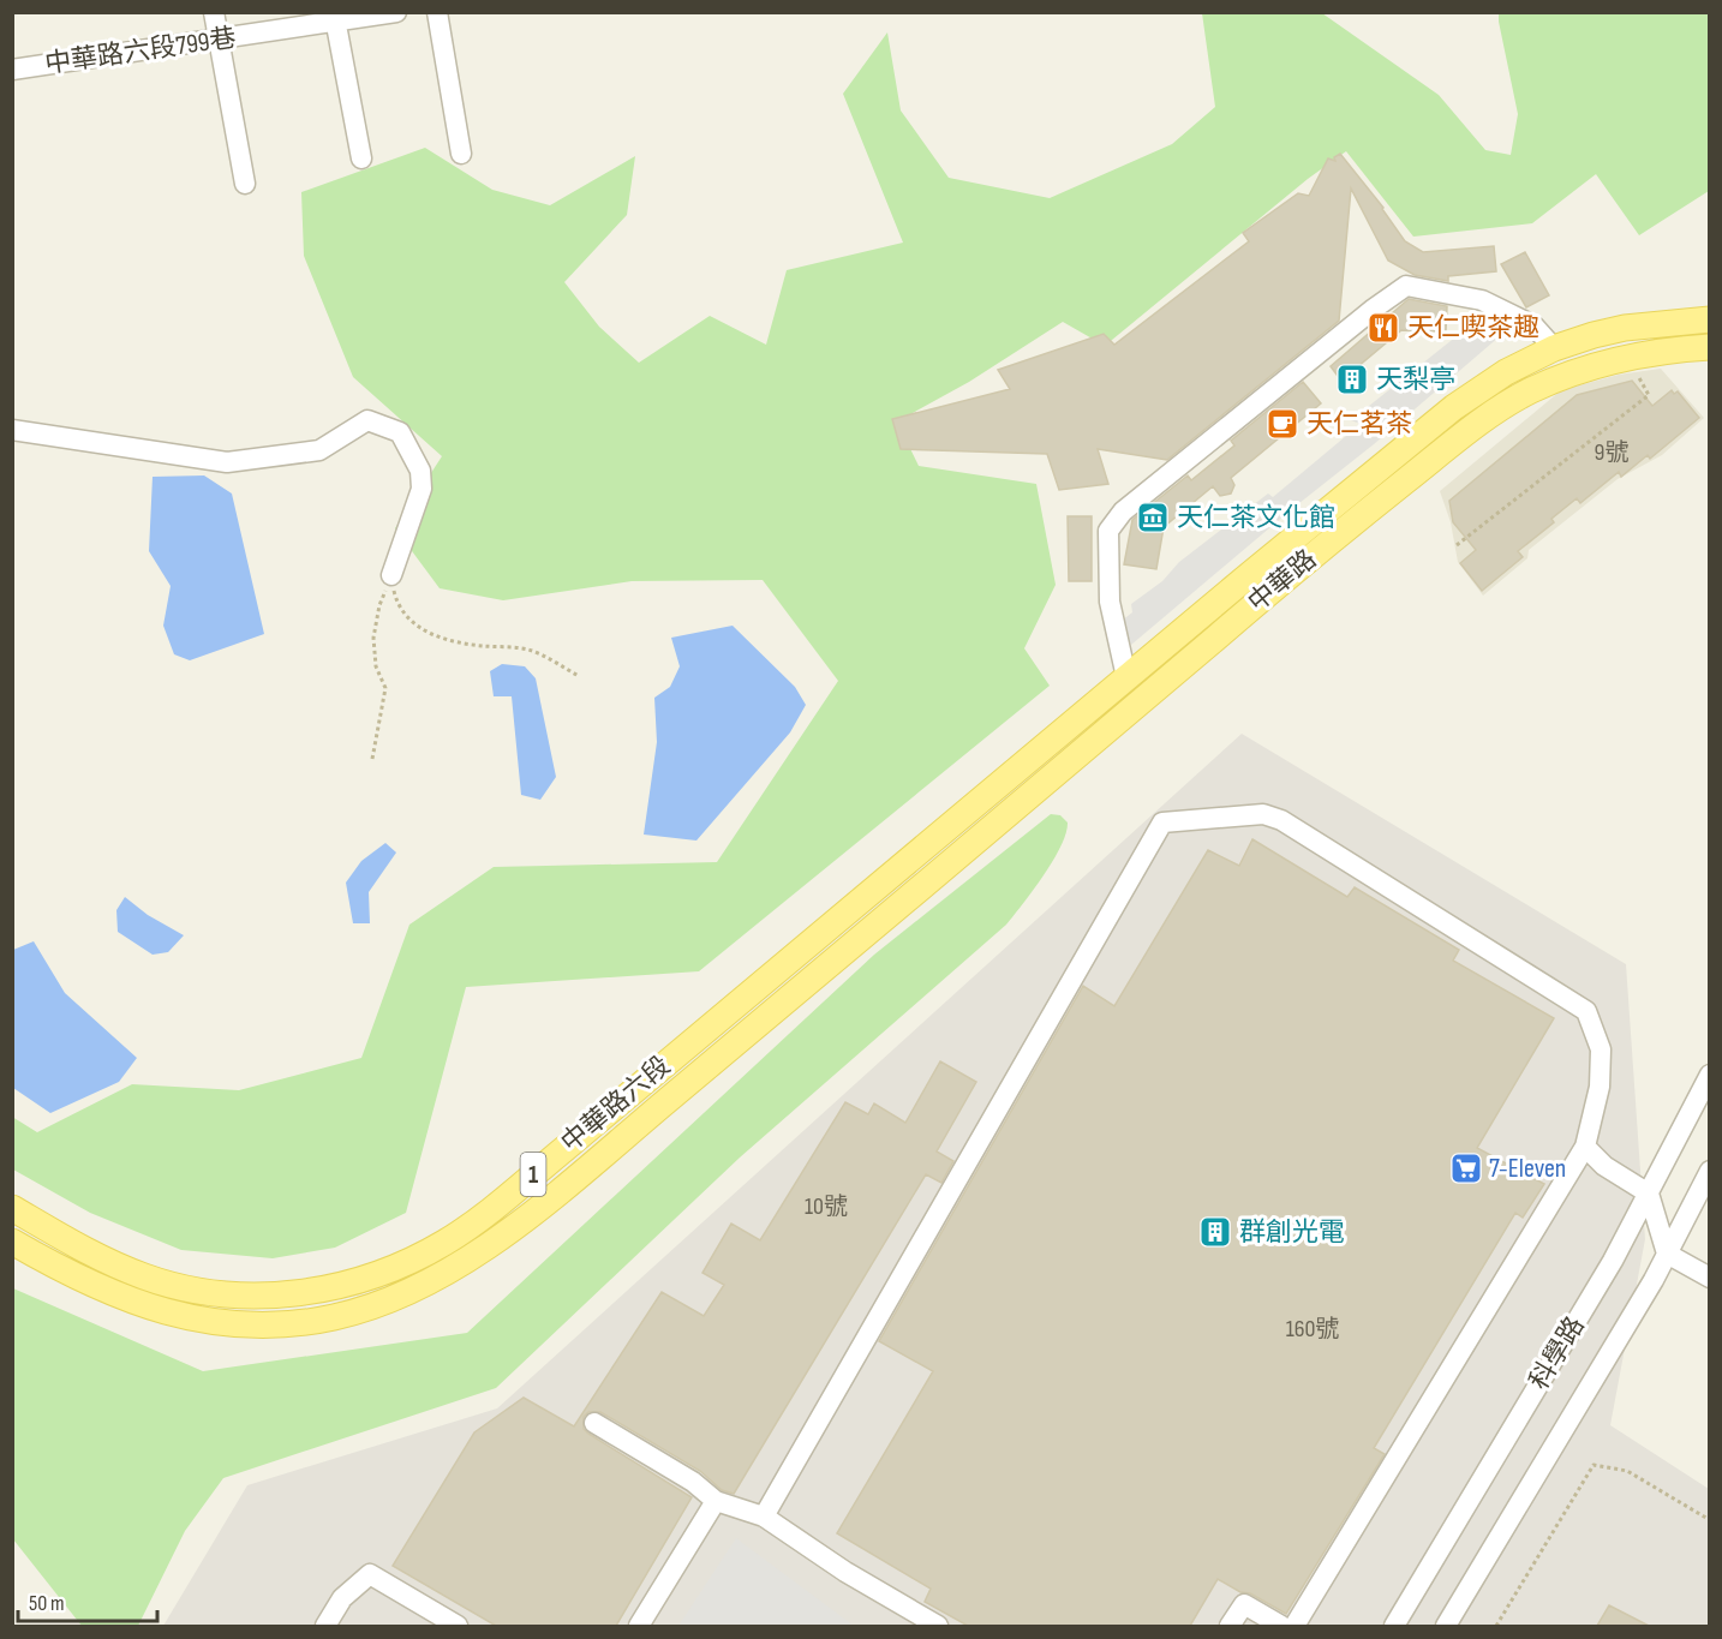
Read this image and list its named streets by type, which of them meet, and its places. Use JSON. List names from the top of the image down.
{
  "streets": {
    "main road": ["中華路", "中華路六段", "1"],
    "street": ["中華路六段799巷", "科學路"]
  },
  "crossings": [
    ["中華路", "中華路六段"]
  ],
  "places": {
    "restaurant": ["天仁喫茶趣"],
    "building": ["天梨亭", "群創光電"],
    "cafe": ["天仁茗茶"],
    "museum": ["天仁茶文化館"],
    "supermarket": ["7-Eleven"]
  },
  "house_numbers": ["9號", "10號", "160號"],
  "scale_bar": "50 m"
}
